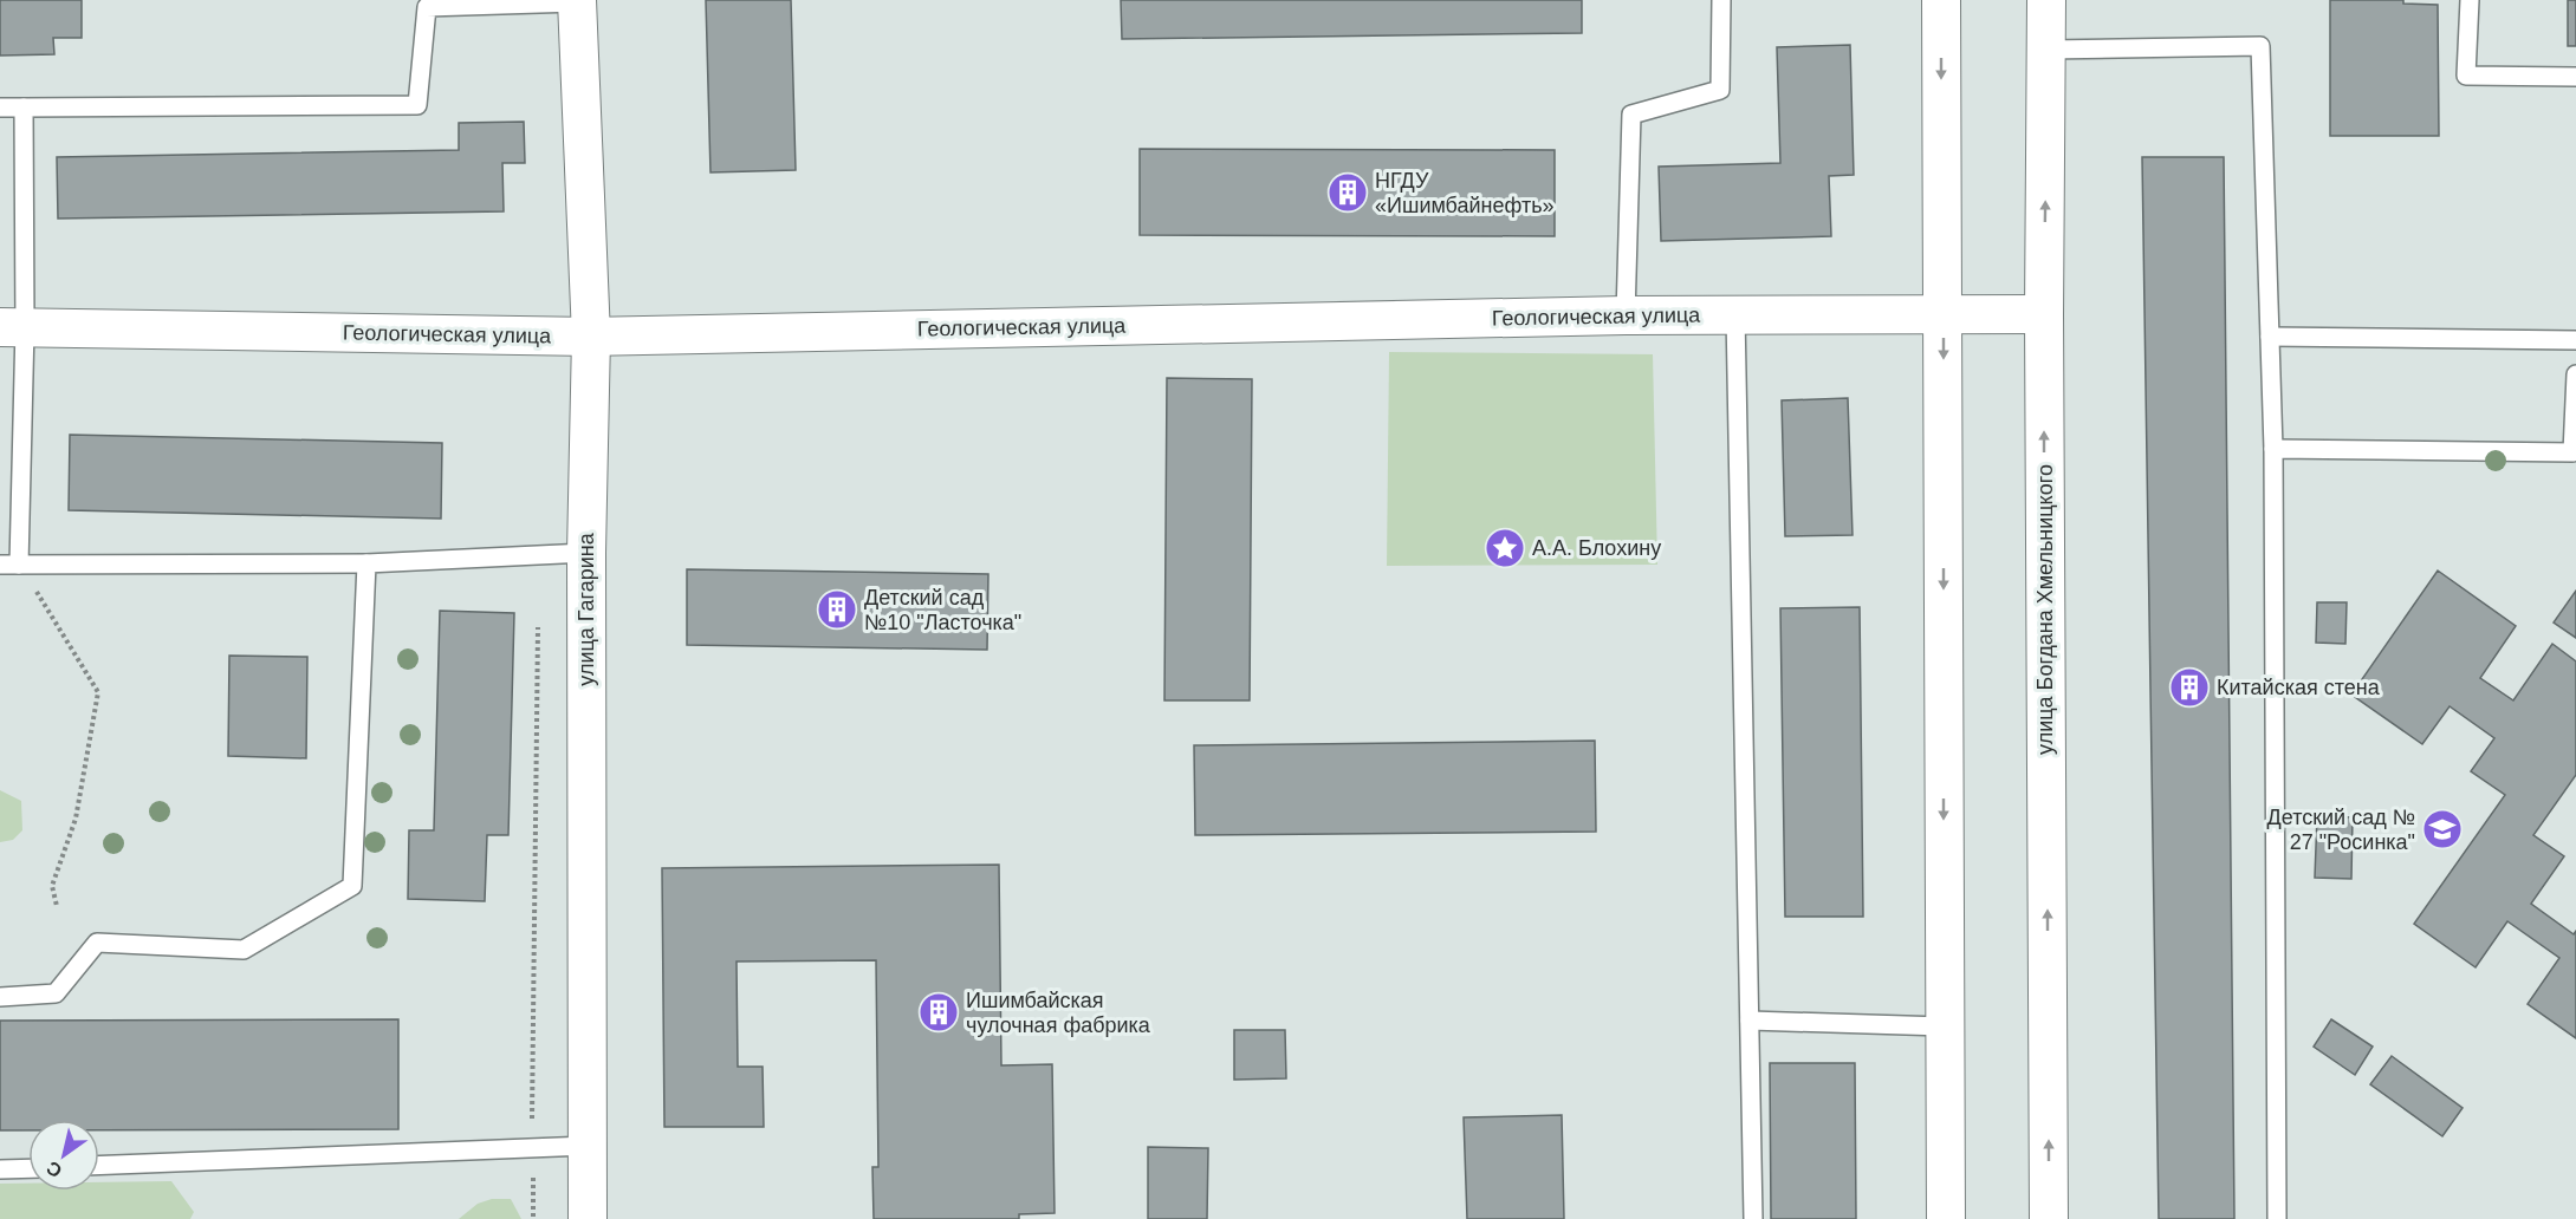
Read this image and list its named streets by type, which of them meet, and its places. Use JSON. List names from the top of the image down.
{
  "streets": {
    "street": ["Геологическая улица", "улица Гагарина", "улица Богдана Хмельницкого"]
  },
  "crossings": [
    ["Геологическая улица", "улица Гагарина"],
    ["Геологическая улица", "улица Богдана Хмельницкого"]
  ],
  "places": {
    "building": [
      "НГДУ «Ишимбайнефть»",
      "Детский сад №10 \"Ласточка\"",
      "Китайская стена",
      "Ишимбайская чулочная фабрика"
    ],
    "place": ["А.А. Блохину"],
    "school or university": ["Детский сад № 27 \"Росинка\""]
  },
  "north": "bottom left"
}
